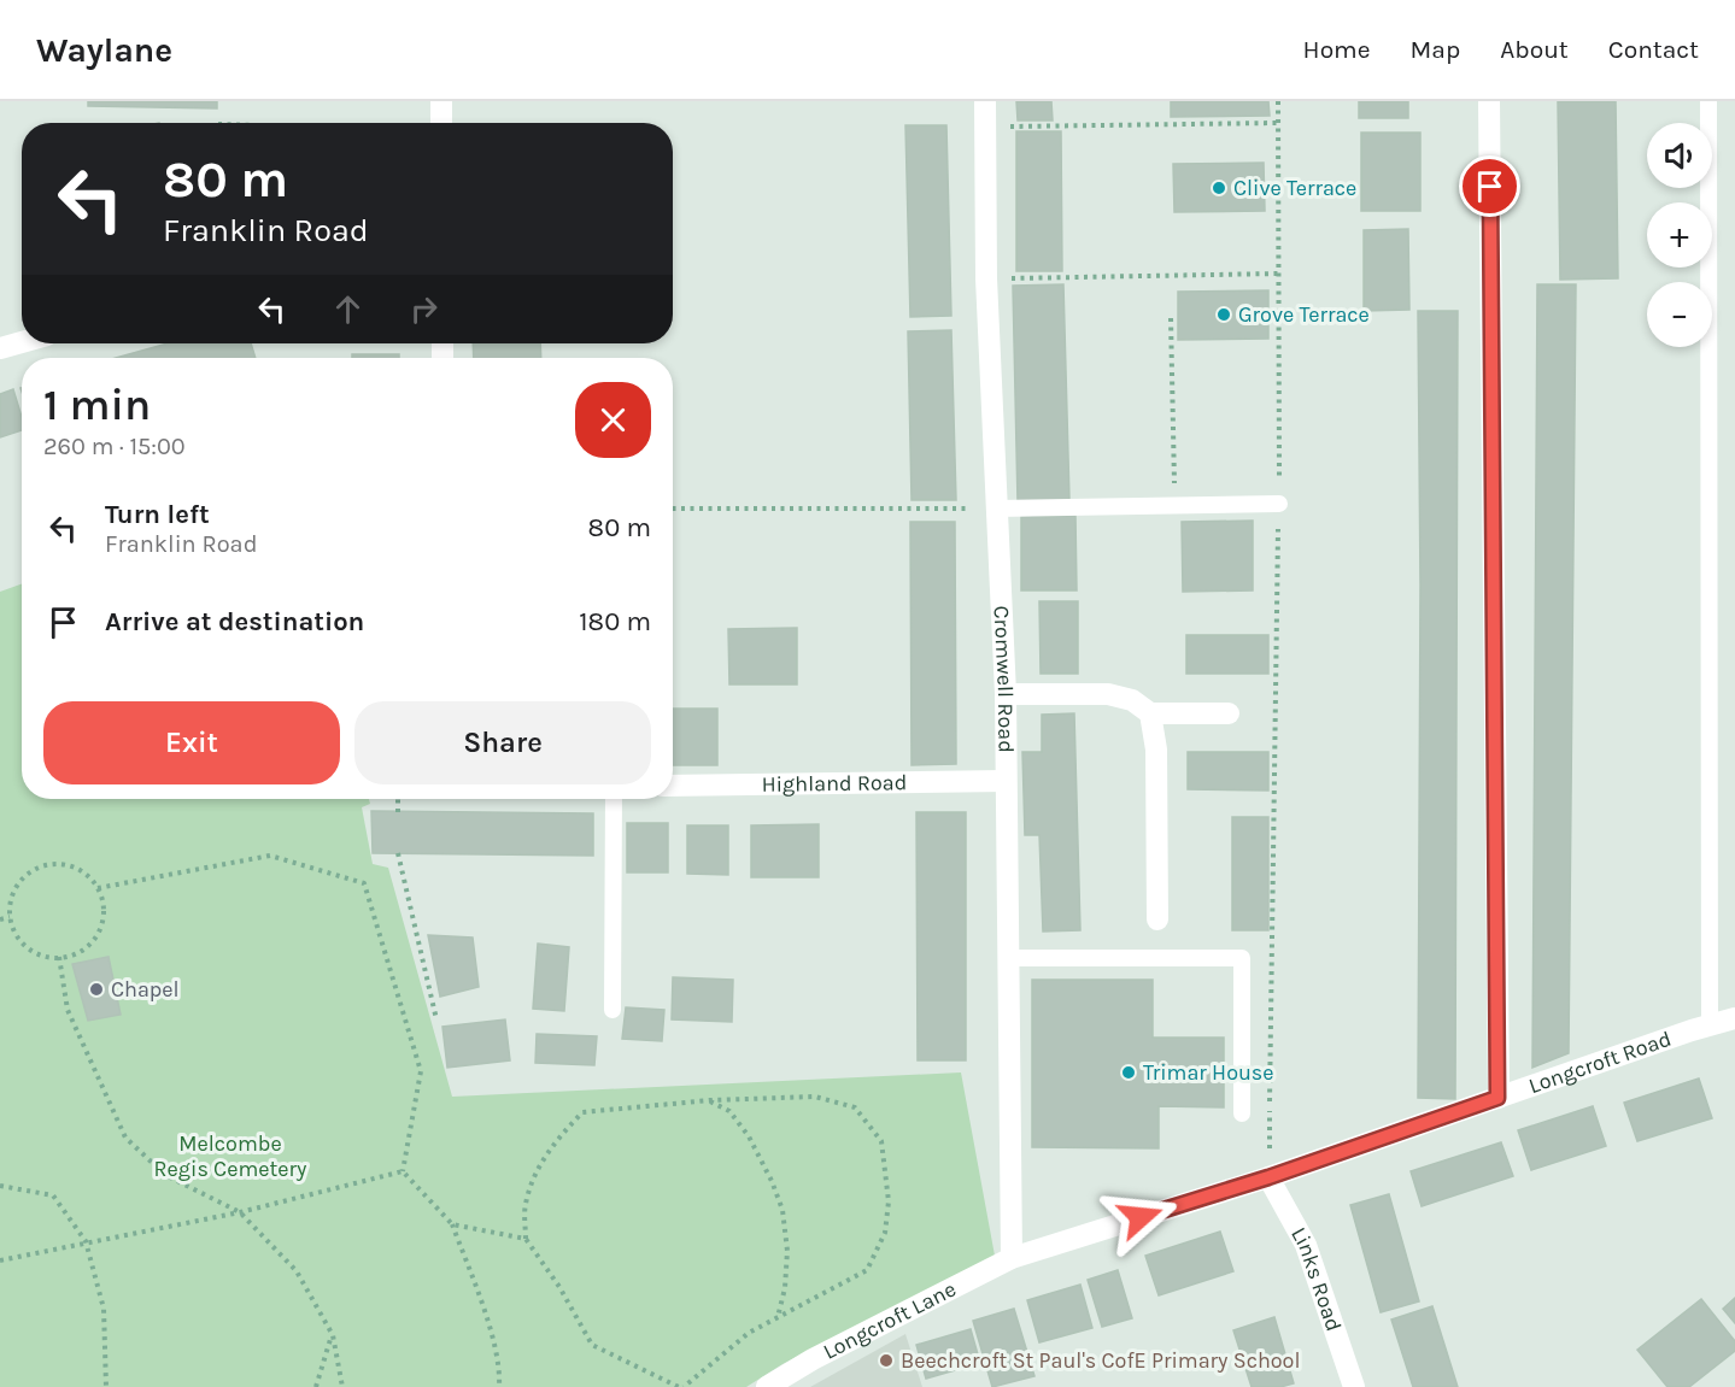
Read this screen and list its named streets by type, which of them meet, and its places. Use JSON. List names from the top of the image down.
{
  "streets": {
    "street": [
      "Cromwell Road",
      "Highland Road",
      "Longcroft Road",
      "Links Road",
      "Longcroft Lane"
    ]
  },
  "crossings": [
    ["Cromwell Road", "Highland Road"],
    ["Cromwell Road", "Longcroft Road"],
    ["Cromwell Road", "Longcroft Lane"],
    ["Longcroft Road", "Links Road"],
    ["Longcroft Road", "Longcroft Lane"]
  ],
  "parks": ["Melcombe Regis Cemetery"],
  "places": [
    "Clive Terrace",
    "Grove Terrace",
    "Chapel",
    "Trimar House",
    "Beechcroft St Paul's CofE Primary School"
  ],
  "page": {
    "header": "Waylane",
    "nav": [
      "Home",
      "Map",
      "About",
      "Contact"
    ],
    "map_buttons": ["+", "−"],
    "turn": ["80 m", "Franklin Road"],
    "heading": ["1 min", "260 m · 15:00"],
    "list": [
      {
        "name": "Turn left",
        "note": "Franklin Road",
        "value": "80 m"
      },
      {
        "name": "Arrive at destination",
        "value": "180 m"
      }
    ],
    "buttons": ["Exit", "Share"]
  }
}
